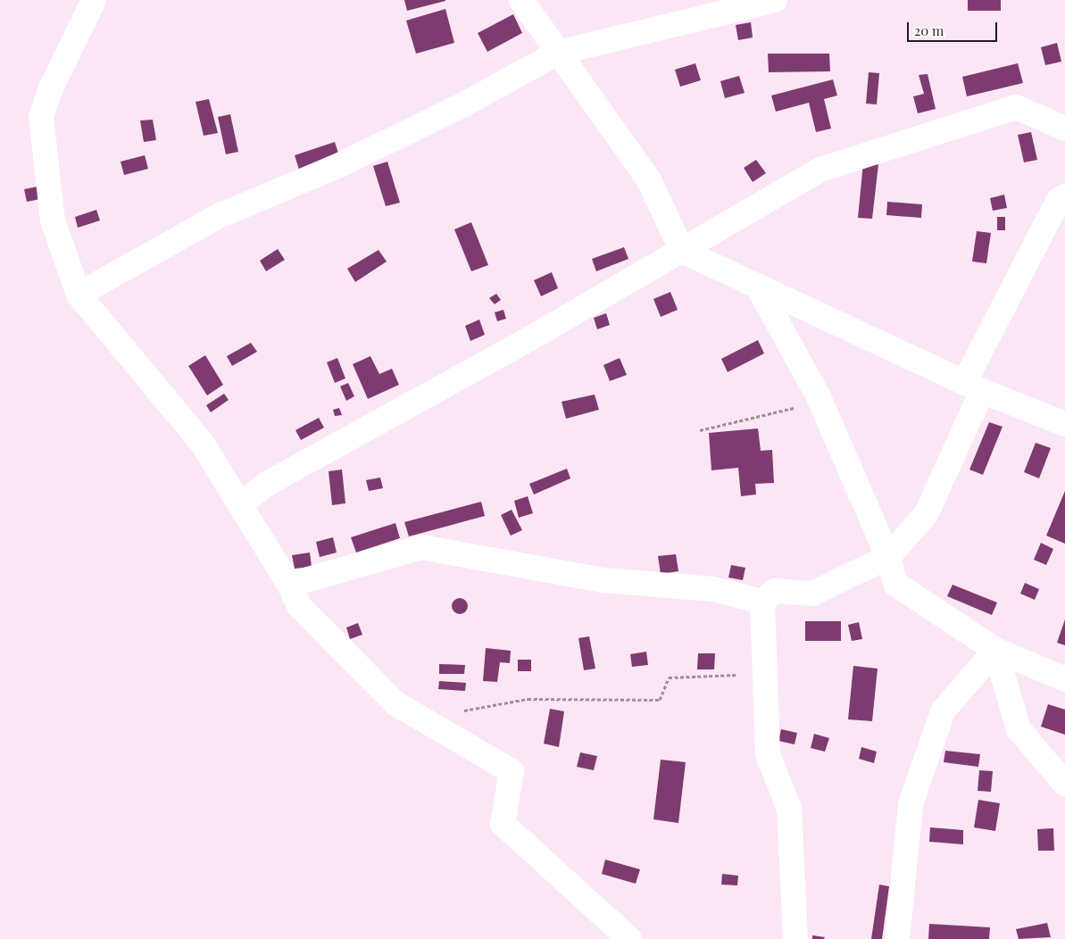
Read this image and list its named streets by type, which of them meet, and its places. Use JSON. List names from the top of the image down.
{
  "scale_bar": "20 m"
}
